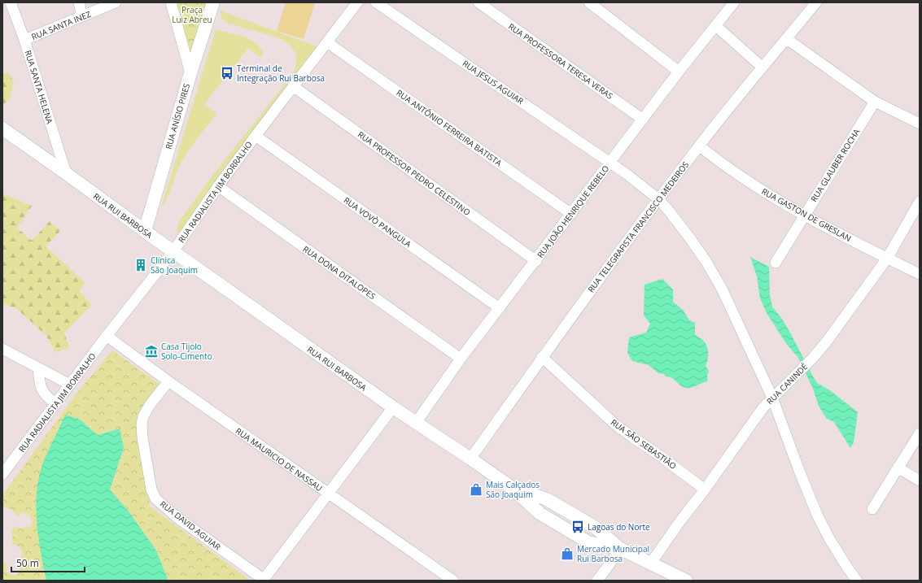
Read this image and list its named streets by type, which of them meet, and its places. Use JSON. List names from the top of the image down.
{
  "streets": {
    "street": [
      "RUA SANTA INEZ",
      "RUA PROFESSORA TERESA VERAS",
      "RUA JESUS AGUIAR",
      "RUA SANTA HELENA",
      "RUA ANÍSIO PIRES",
      "RUA ANTÔNIO FERREIRA BATISTA",
      "RUA GLAUBER ROCHA",
      "RUA PROFESSOR PEDRO CELESTINO",
      "RUA RADIALISTA JIM BORRALHO",
      "RUA JOÃO HENRIQUE REBELO",
      "RUA GASTON DE GRESLAN",
      "RUA RUI BARBOSA",
      "RUA VOVÒ PANGULA",
      "RUA TELEGRAFISTA FRANCISCO MEDEIROS",
      "RUA DONA DITALOPES",
      "RUA CANINDÉ",
      "RUA SÃO SEBASTIÃO",
      "RUA MAURICIO DE NASSAU",
      "RUA DAVID AGUIAR"
    ]
  },
  "crossings": [
    ["RUA SANTA INEZ", "RUA SANTA HELENA"],
    ["RUA PROFESSORA TERESA VERAS", "RUA JOÃO HENRIQUE REBELO"],
    ["RUA JESUS AGUIAR", "RUA JOÃO HENRIQUE REBELO"],
    ["RUA JESUS AGUIAR", "RUA TELEGRAFISTA FRANCISCO MEDEIROS"],
    ["RUA JESUS AGUIAR", "RUA CANINDÉ"],
    ["RUA SANTA HELENA", "RUA RUI BARBOSA"],
    ["RUA ANÍSIO PIRES", "RUA RUI BARBOSA"],
    ["RUA ANTÔNIO FERREIRA BATISTA", "RUA RADIALISTA JIM BORRALHO"],
    ["RUA ANTÔNIO FERREIRA BATISTA", "RUA JOÃO HENRIQUE REBELO"],
    ["RUA GLAUBER ROCHA", "RUA GASTON DE GRESLAN"],
    ["RUA PROFESSOR PEDRO CELESTINO", "RUA RADIALISTA JIM BORRALHO"],
    ["RUA PROFESSOR PEDRO CELESTINO", "RUA JOÃO HENRIQUE REBELO"],
    ["RUA RADIALISTA JIM BORRALHO", "RUA RUI BARBOSA"],
    ["RUA RADIALISTA JIM BORRALHO", "RUA VOVÒ PANGULA"],
    ["RUA RADIALISTA JIM BORRALHO", "RUA DONA DITALOPES"],
    ["RUA RADIALISTA JIM BORRALHO", "RUA MAURICIO DE NASSAU"],
    ["RUA JOÃO HENRIQUE REBELO", "RUA RUI BARBOSA"],
    ["RUA JOÃO HENRIQUE REBELO", "RUA VOVÒ PANGULA"],
    ["RUA JOÃO HENRIQUE REBELO", "RUA DONA DITALOPES"],
    ["RUA GASTON DE GRESLAN", "RUA TELEGRAFISTA FRANCISCO MEDEIROS"],
    ["RUA GASTON DE GRESLAN", "RUA CANINDÉ"],
    ["RUA RUI BARBOSA", "RUA TELEGRAFISTA FRANCISCO MEDEIROS"],
    ["RUA RUI BARBOSA", "RUA CANINDÉ"],
    ["RUA TELEGRAFISTA FRANCISCO MEDEIROS", "RUA SÃO SEBASTIÃO"],
    ["RUA CANINDÉ", "RUA SÃO SEBASTIÃO"],
    ["RUA MAURICIO DE NASSAU", "RUA DAVID AGUIAR"]
  ],
  "parks": ["Praça Luiz Abreu"],
  "places": {
    "bus stop": ["Terminal de Integração Rui Barbosa", "Lagoas do Norte"],
    "building": ["Clínica São Joaquim"],
    "museum": ["Casa Tijolo Solo-Cimento"],
    "shop": ["Mais Calçados São Joaquim", "Mercado Municipal Rui Barbosa"]
  },
  "scale_bar": "50 m"
}
